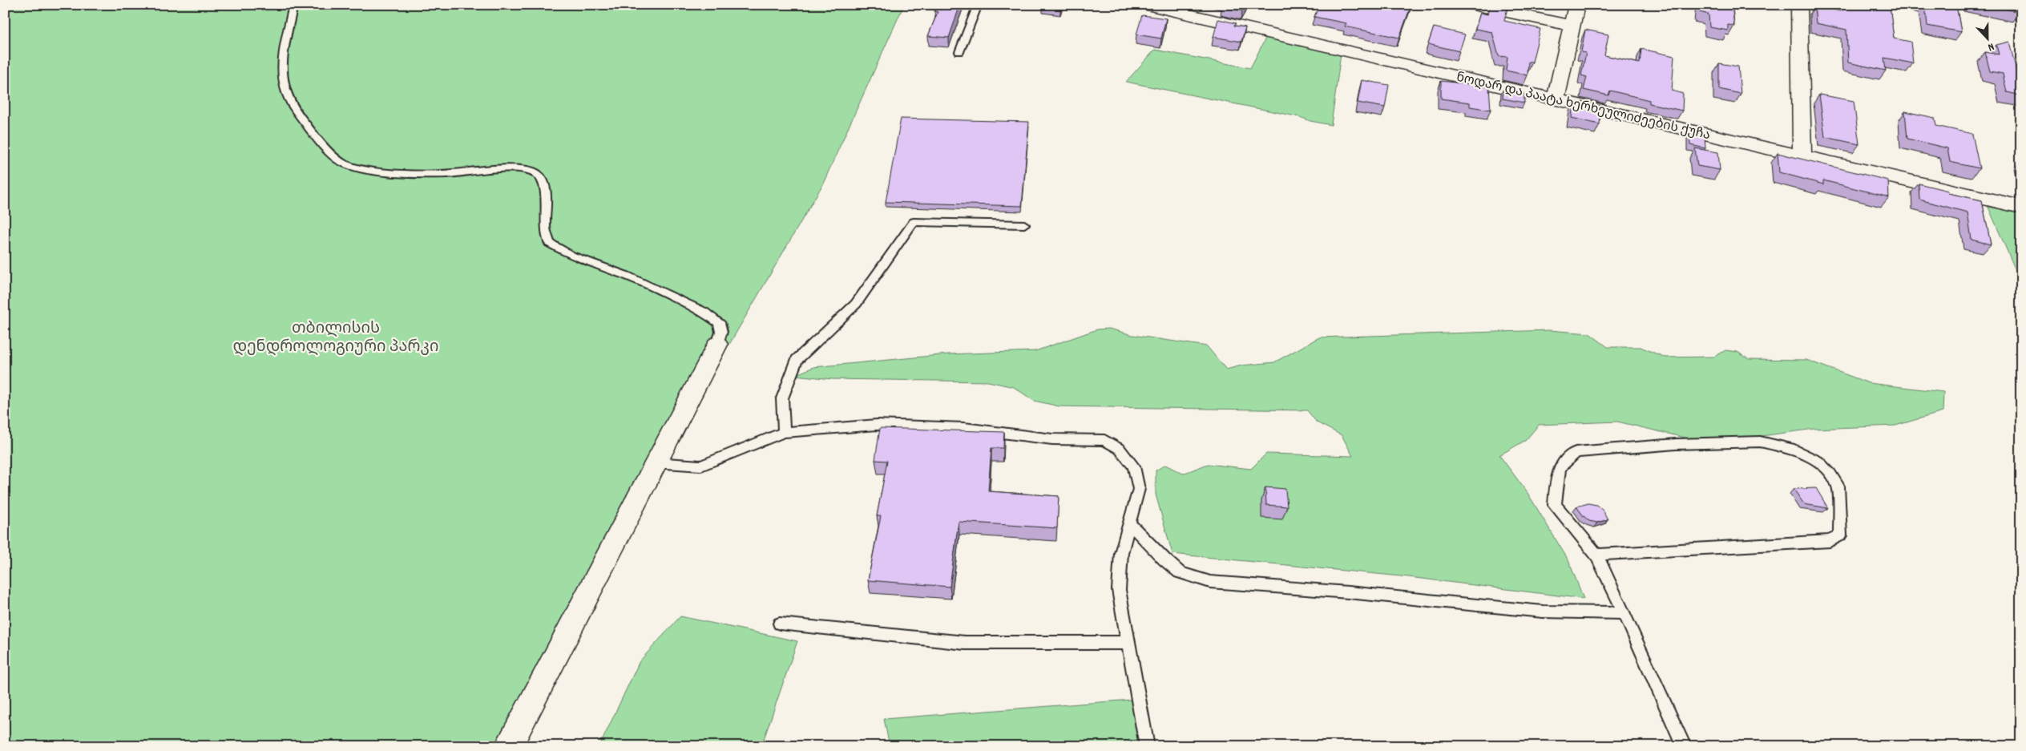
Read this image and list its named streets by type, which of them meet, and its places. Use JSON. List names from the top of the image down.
{
  "streets": {
    "street": ["ნოდარ და პაატა ხერხეულიძეების ქუჩა"]
  },
  "parks": ["თბილისის დენდროლოგიური პარკი"],
  "north": "bottom"
}
